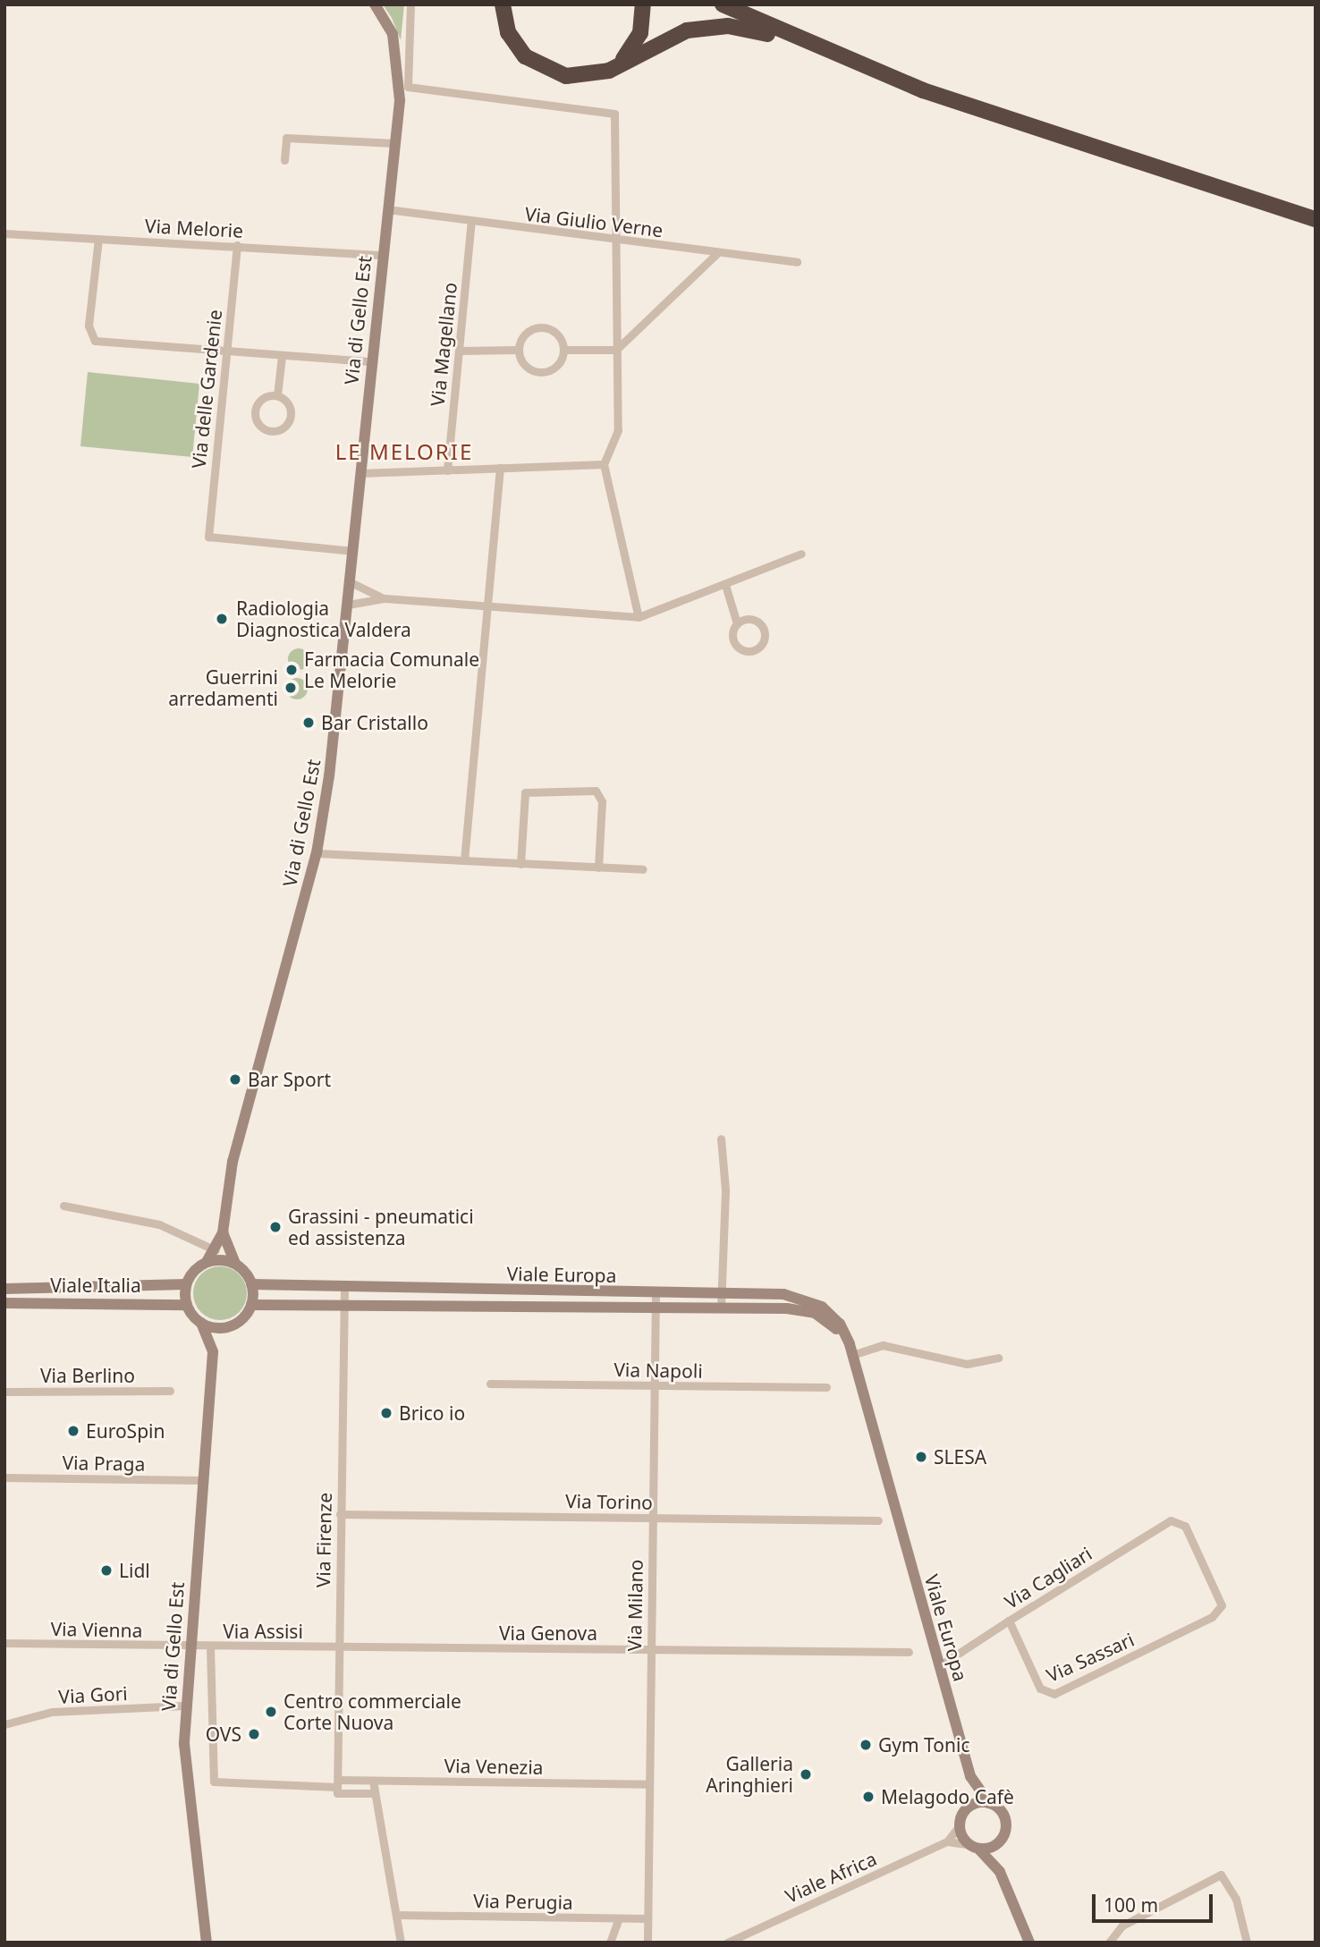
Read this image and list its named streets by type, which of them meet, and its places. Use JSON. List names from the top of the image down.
{
  "streets": {
    "street": [
      "Via Giulio Verne",
      "Via Melorie",
      "Via di Gello Est",
      "Via Magellano",
      "Via delle Gardenie",
      "Viale Europa",
      "Viale Italia",
      "Via Napoli",
      "Via Berlino",
      "Via Praga",
      "Via Torino",
      "Via Firenze",
      "Via Cagliari",
      "Via Milano",
      "Via Vienna",
      "Via Assisi",
      "Via Genova",
      "Via Sassari",
      "Via Gori",
      "Via Venezia",
      "Viale Africa",
      "Via Perugia"
    ]
  },
  "crossings": [
    ["Via Giulio Verne", "Via di Gello Est"],
    ["Via Giulio Verne", "Via Magellano"],
    ["Via Melorie", "Via di Gello Est"],
    ["Via Melorie", "Via delle Gardenie"],
    ["Via di Gello Est", "Via delle Gardenie"],
    ["Via di Gello Est", "Viale Europa"],
    ["Via di Gello Est", "Viale Italia"],
    ["Via di Gello Est", "Via Praga"],
    ["Via di Gello Est", "Via Vienna"],
    ["Via di Gello Est", "Via Assisi"],
    ["Via di Gello Est", "Via Gori"],
    ["Viale Europa", "Viale Italia"],
    ["Viale Europa", "Via Firenze"],
    ["Viale Europa", "Via Cagliari"],
    ["Viale Europa", "Via Milano"],
    ["Viale Europa", "Viale Africa"],
    ["Via Napoli", "Via Milano"],
    ["Via Torino", "Via Firenze"],
    ["Via Torino", "Via Milano"],
    ["Via Firenze", "Via Assisi"],
    ["Via Firenze", "Via Genova"],
    ["Via Firenze", "Via Venezia"],
    ["Via Cagliari", "Via Sassari"],
    ["Via Milano", "Via Genova"],
    ["Via Milano", "Via Venezia"],
    ["Via Milano", "Via Perugia"],
    ["Via Vienna", "Via Assisi"],
    ["Via Assisi", "Via Genova"],
    ["Via Assisi", "Via Venezia"]
  ],
  "districts": ["LE MELORIE"],
  "places": [
    "Radiologia Diagnostica Valdera",
    "Farmacia Comunale Le Melorie",
    "Guerrini arredamenti",
    "Bar Cristallo",
    "Bar Sport",
    "Grassini - pneumatici ed assistenza",
    "Brico io",
    "EuroSpin",
    "SLESA",
    "Lidl",
    "Centro commerciale Corte Nuova",
    "OVS",
    "Gym Tonic",
    "Galleria Aringhieri",
    "Melagodo Cafè"
  ],
  "scale_bar": "100 m"
}
